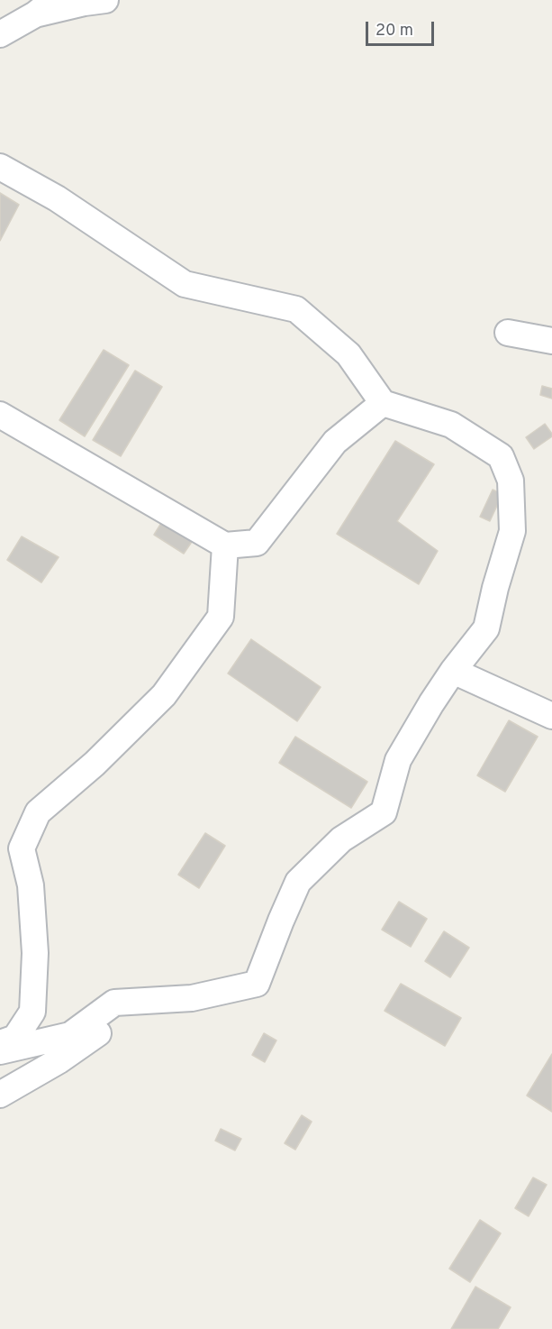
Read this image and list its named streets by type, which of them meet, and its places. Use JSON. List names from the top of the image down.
{
  "scale_bar": "20 m"
}
